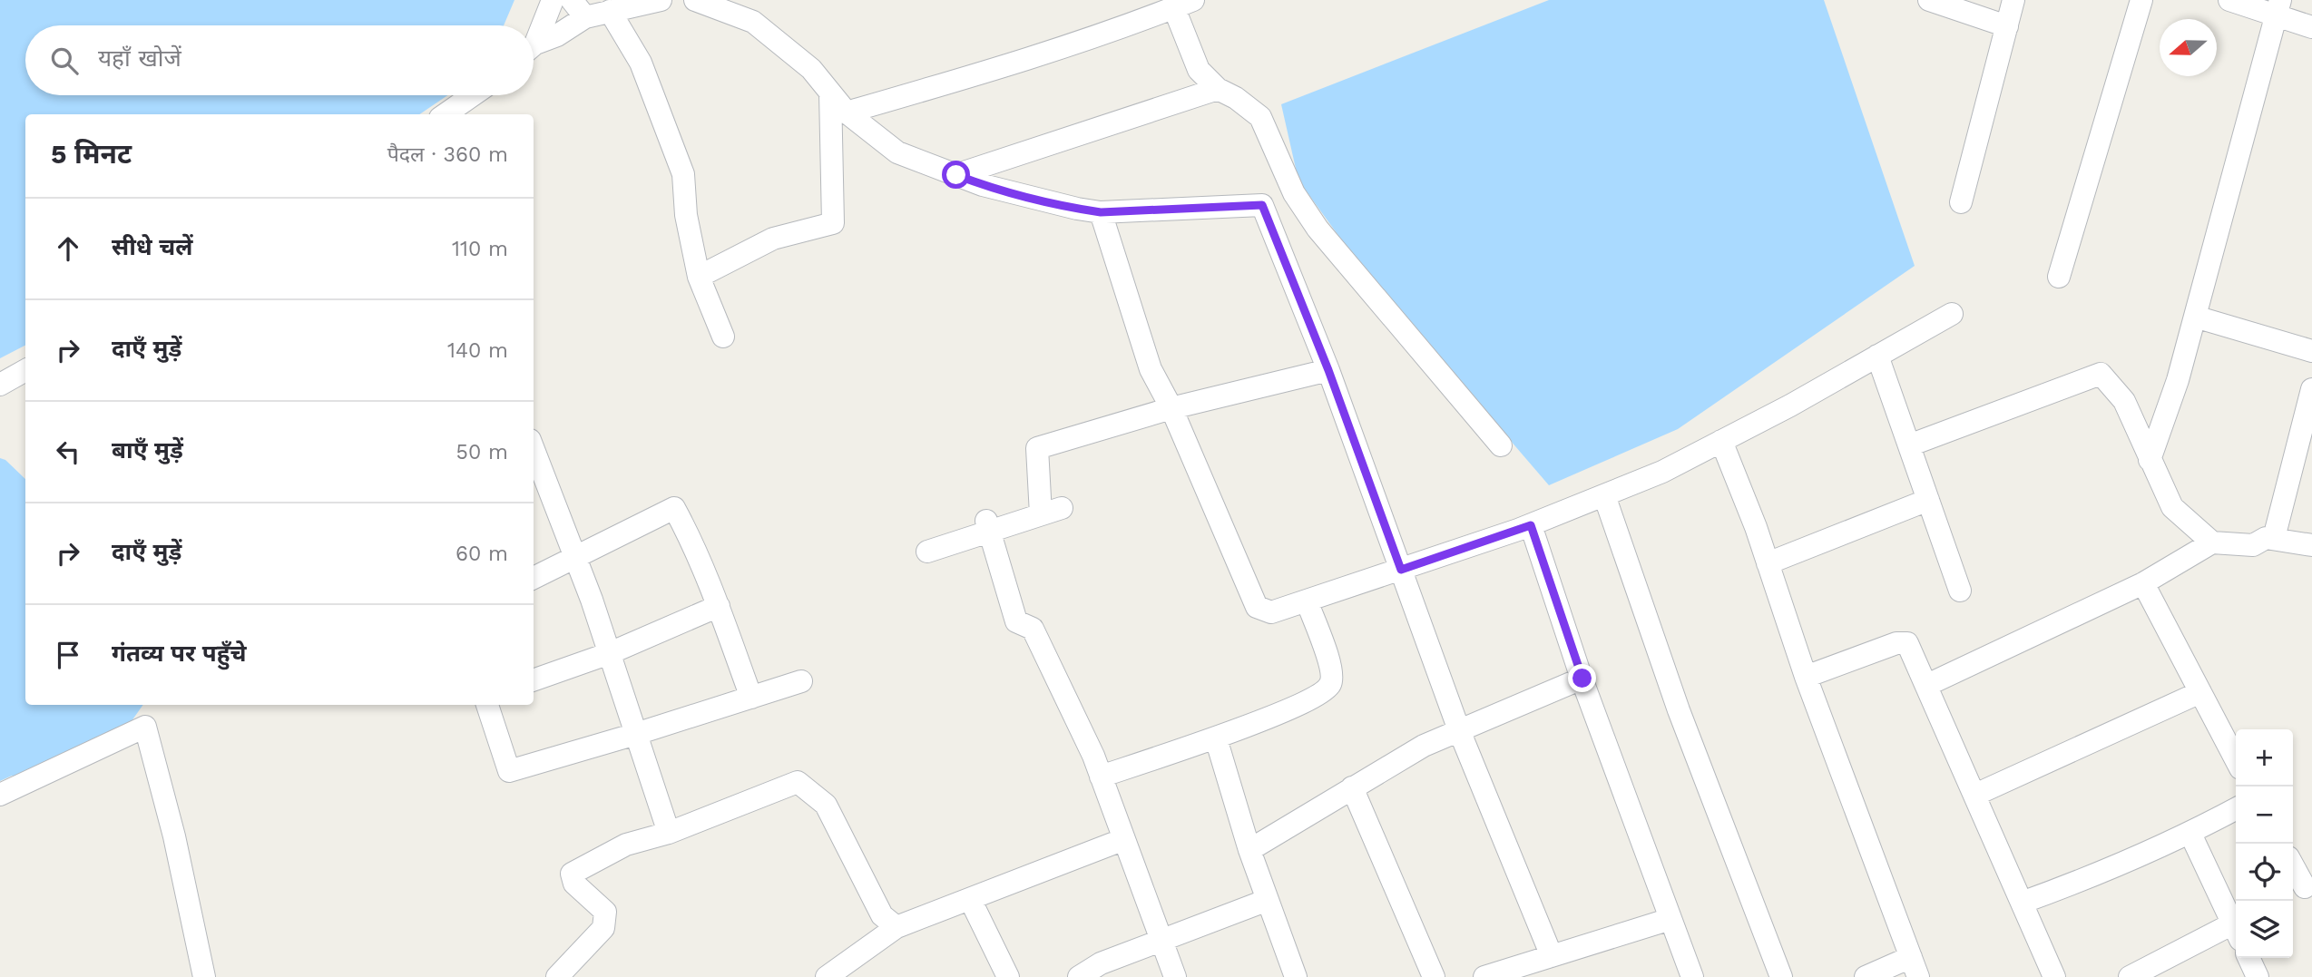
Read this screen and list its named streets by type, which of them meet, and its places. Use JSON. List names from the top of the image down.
{
  "north": "left",
  "page": {
    "search": "यहाँ खोजें",
    "heading": ["5 मिनट", "पैदल · 360 m"],
    "list": [
      ["सीधे चलें", "110 m"],
      ["दाएँ मुड़ें", "140 m"],
      ["बाएँ मुड़ें", "50 m"],
      ["दाएँ मुड़ें", "60 m"],
      "गंतव्य पर पहुँचे"
    ],
    "map_buttons": ["+", "−"]
  }
}
